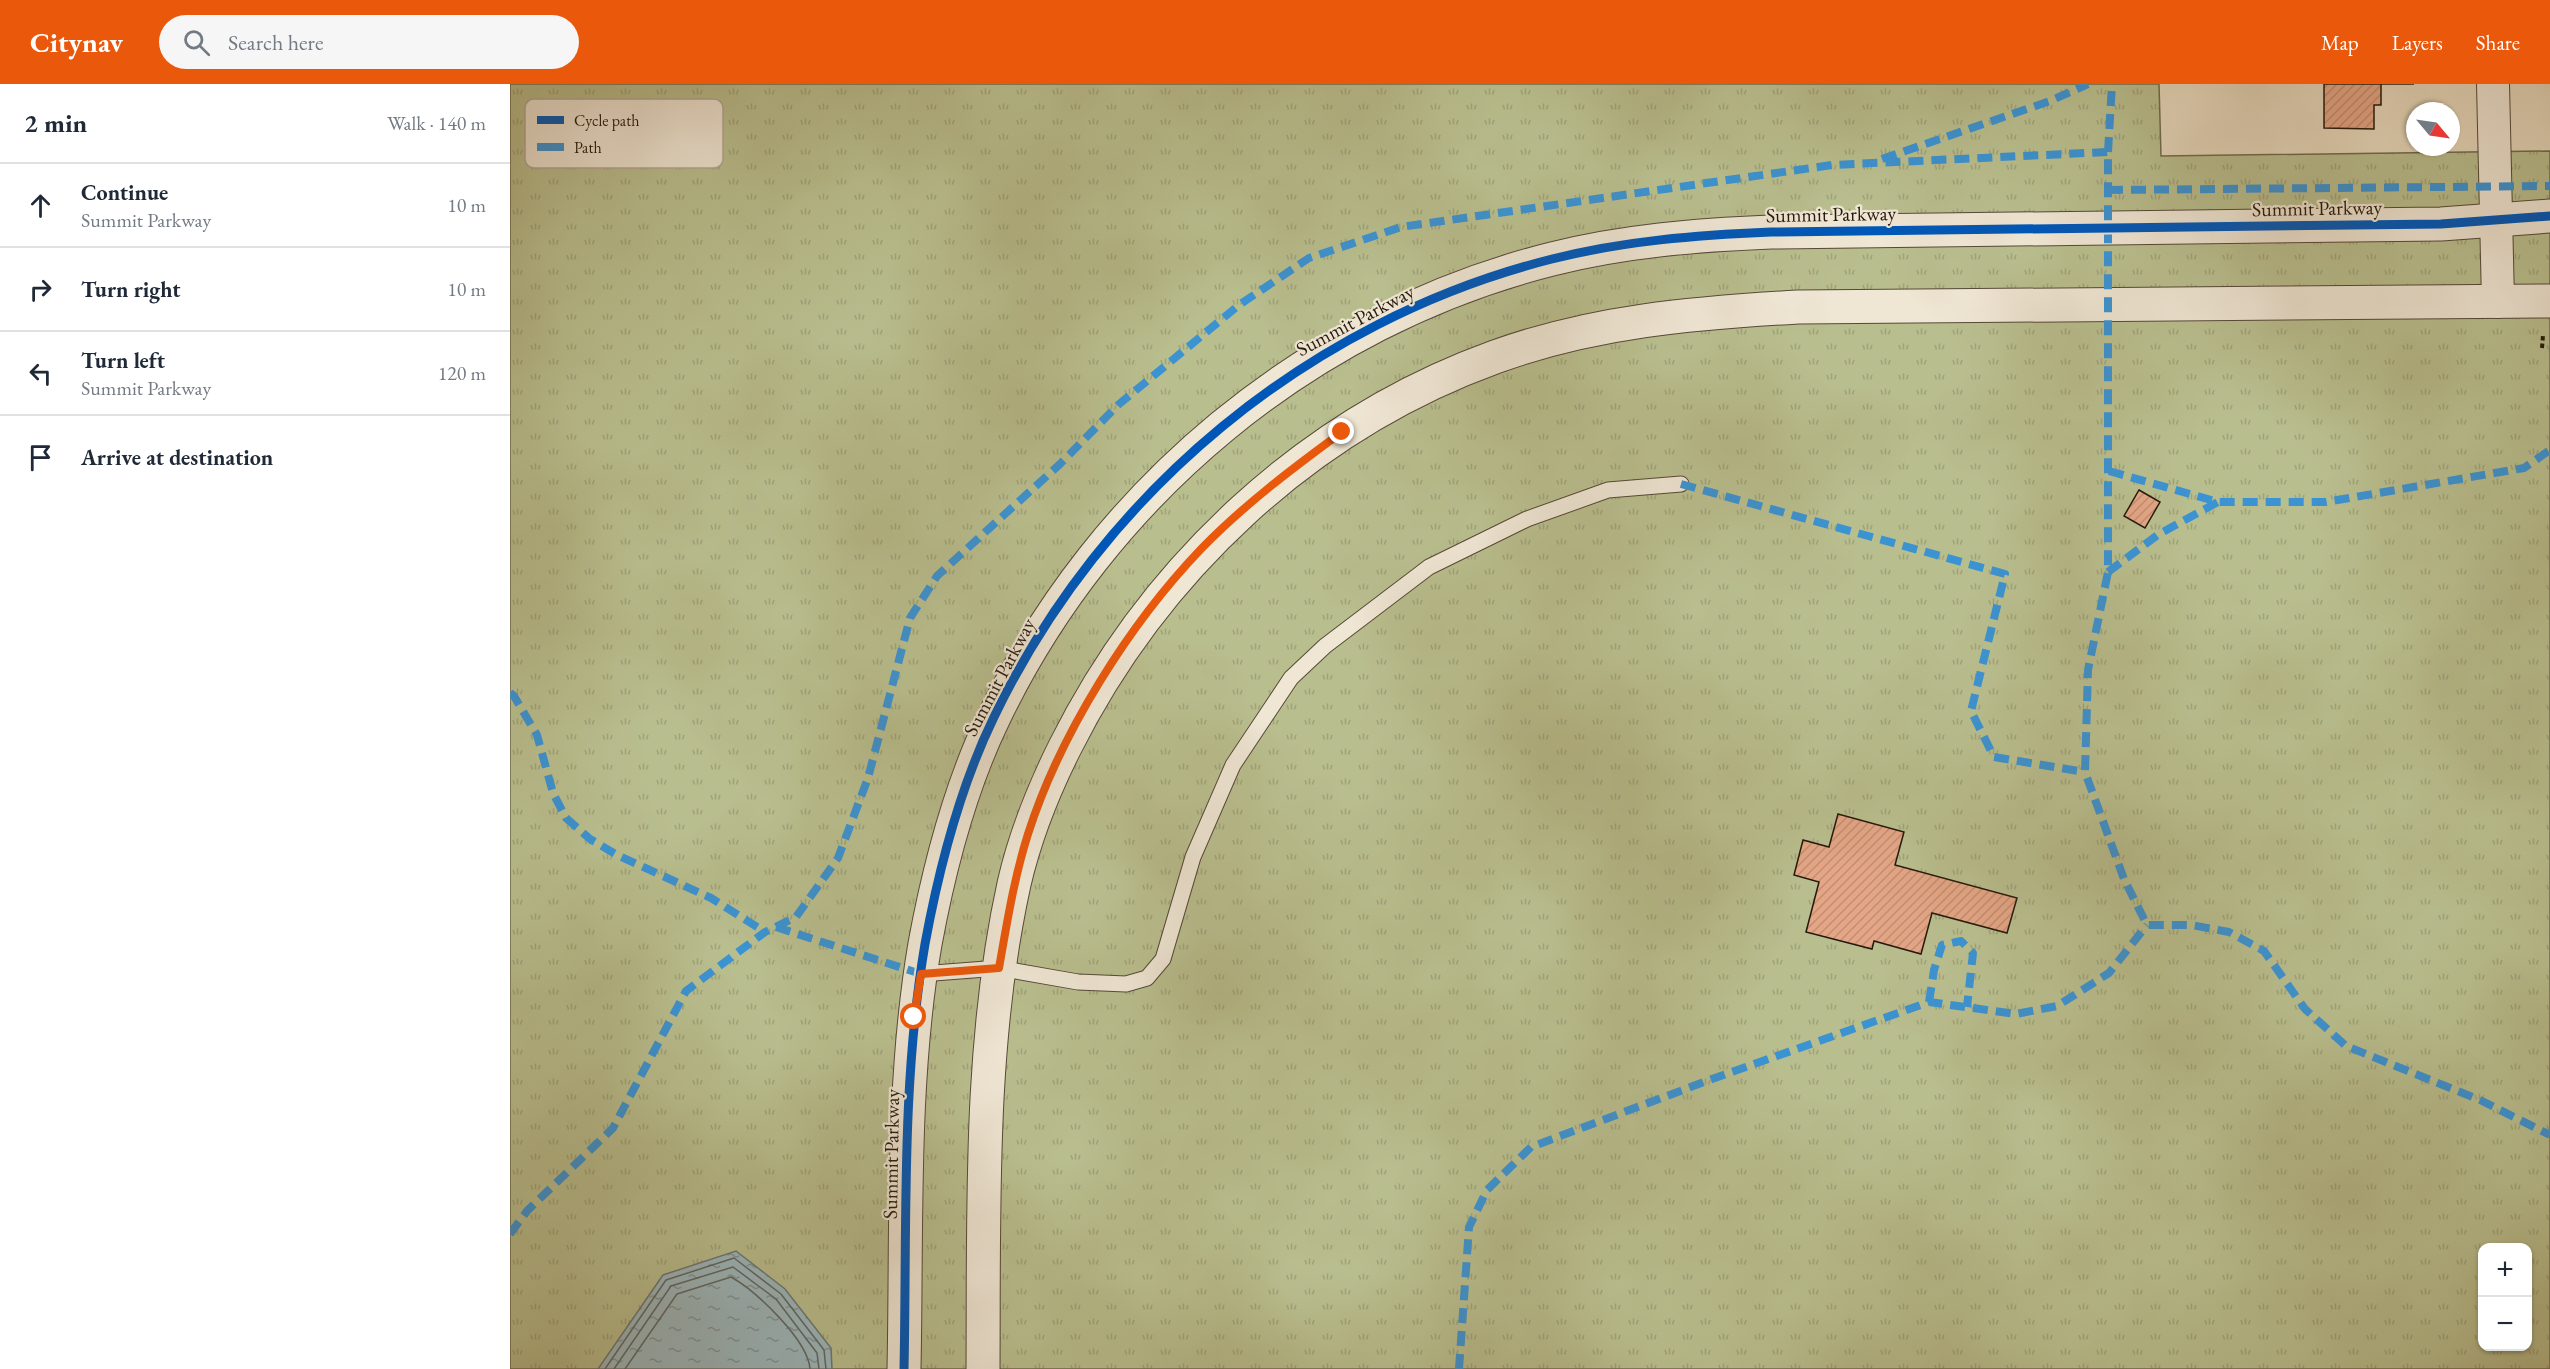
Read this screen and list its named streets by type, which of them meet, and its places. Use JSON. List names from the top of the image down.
{
  "streets": {
    "street": ["Summit Parkway"]
  },
  "legend": ["Cycle path", "Path"],
  "north": "bottom right",
  "page": {
    "header": "Citynav",
    "search": "Search here",
    "nav": ["Map", "Layers", "Share"],
    "heading": ["2 min", "Walk · 140 m"],
    "list": [
      ["Continue", "Summit Parkway", "10 m"],
      ["Turn right", "10 m"],
      ["Turn left", "Summit Parkway", "120 m"],
      "Arrive at destination"
    ],
    "map_buttons": ["+", "−"]
  }
}
